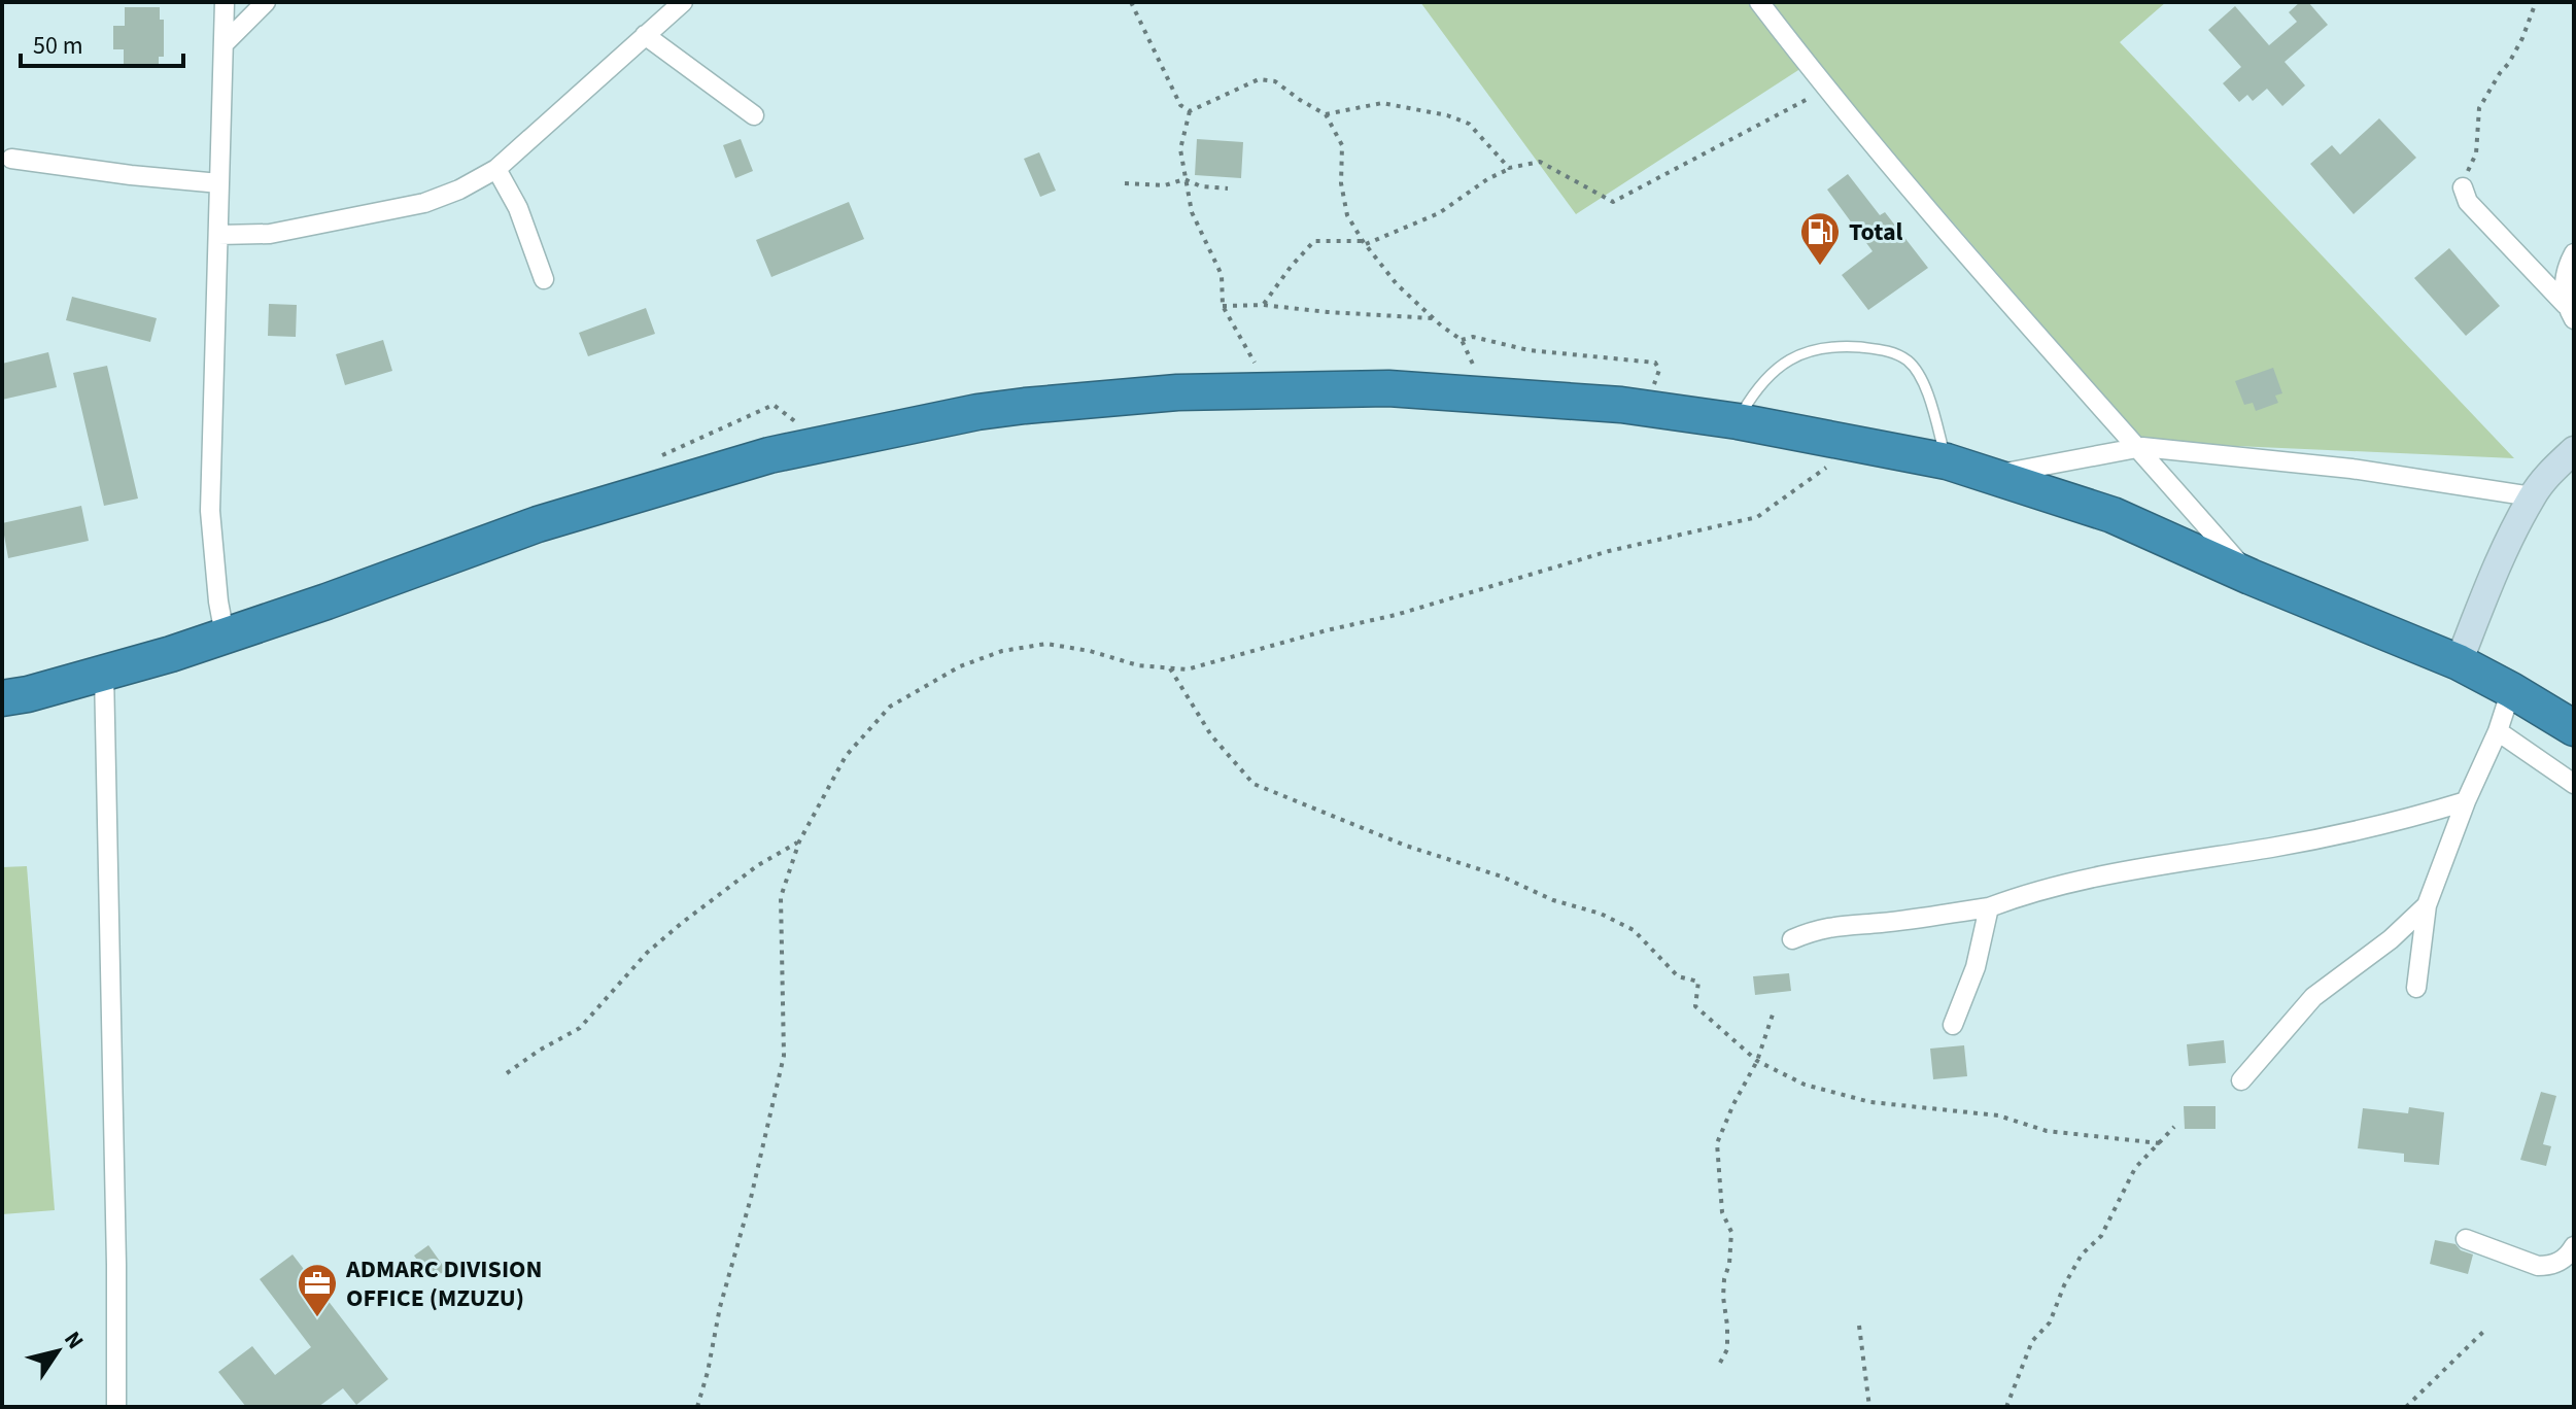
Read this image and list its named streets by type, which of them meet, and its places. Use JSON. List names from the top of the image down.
{
  "places": {
    "fuel station": ["Total"],
    "office": ["ADMARC DIVISION OFFICE (MZUZU)"]
  },
  "scale_bar": "50 m",
  "north": "top right"
}
